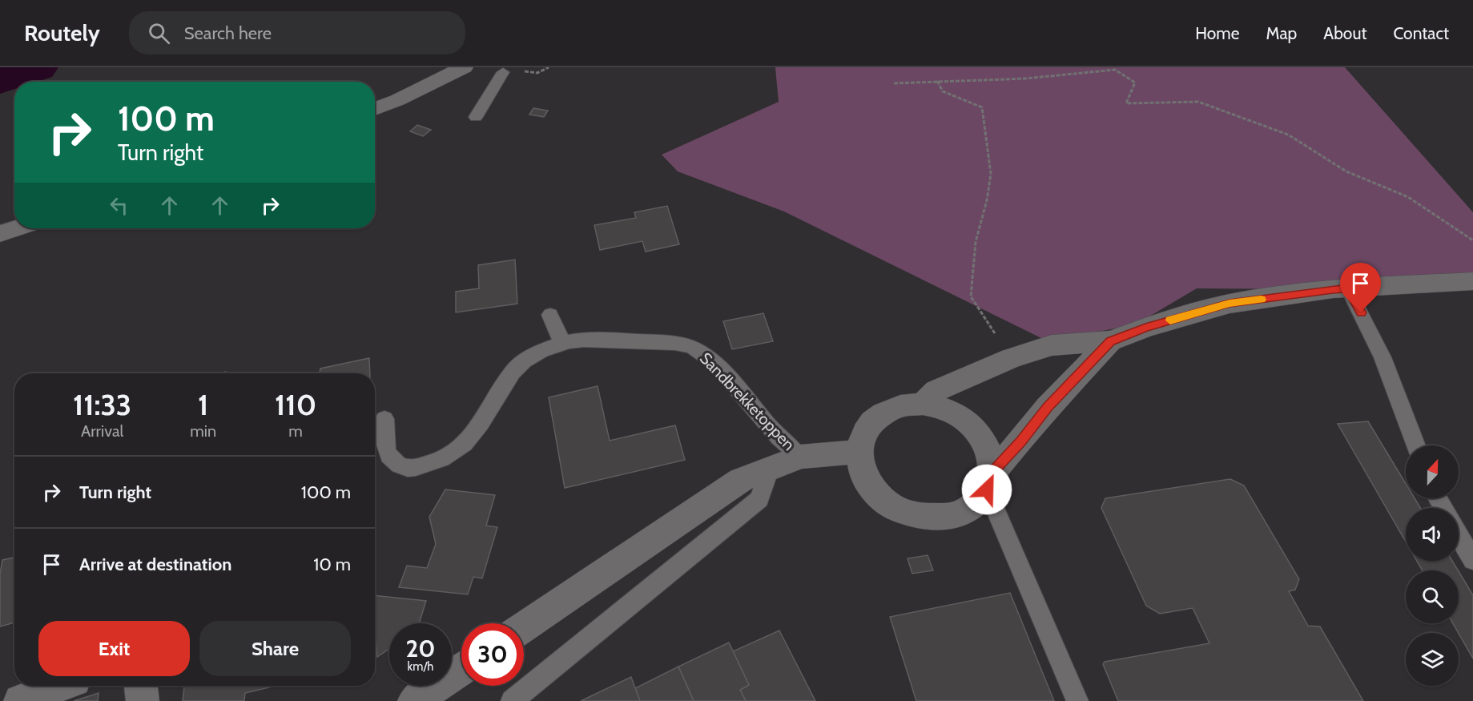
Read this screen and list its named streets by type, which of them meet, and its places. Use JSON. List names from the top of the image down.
{
  "streets": {
    "street": ["Sandbrekketoppen"]
  },
  "north": "top",
  "page": {
    "header": "Routely",
    "search": "Search here",
    "nav": [
      "Home",
      "Map",
      "About",
      "Contact"
    ],
    "turn": ["100 m", "Turn right"],
    "eta": [
      "11:33",
      "Arrival",
      "1",
      "min",
      "110",
      "m"
    ],
    "list": [
      {
        "name": "Turn right",
        "value": "100 m"
      },
      {
        "name": "Arrive at destination",
        "value": "10 m"
      }
    ],
    "buttons": ["Exit", "Share"],
    "speed": "20 km/h",
    "limit": "30"
  }
}
